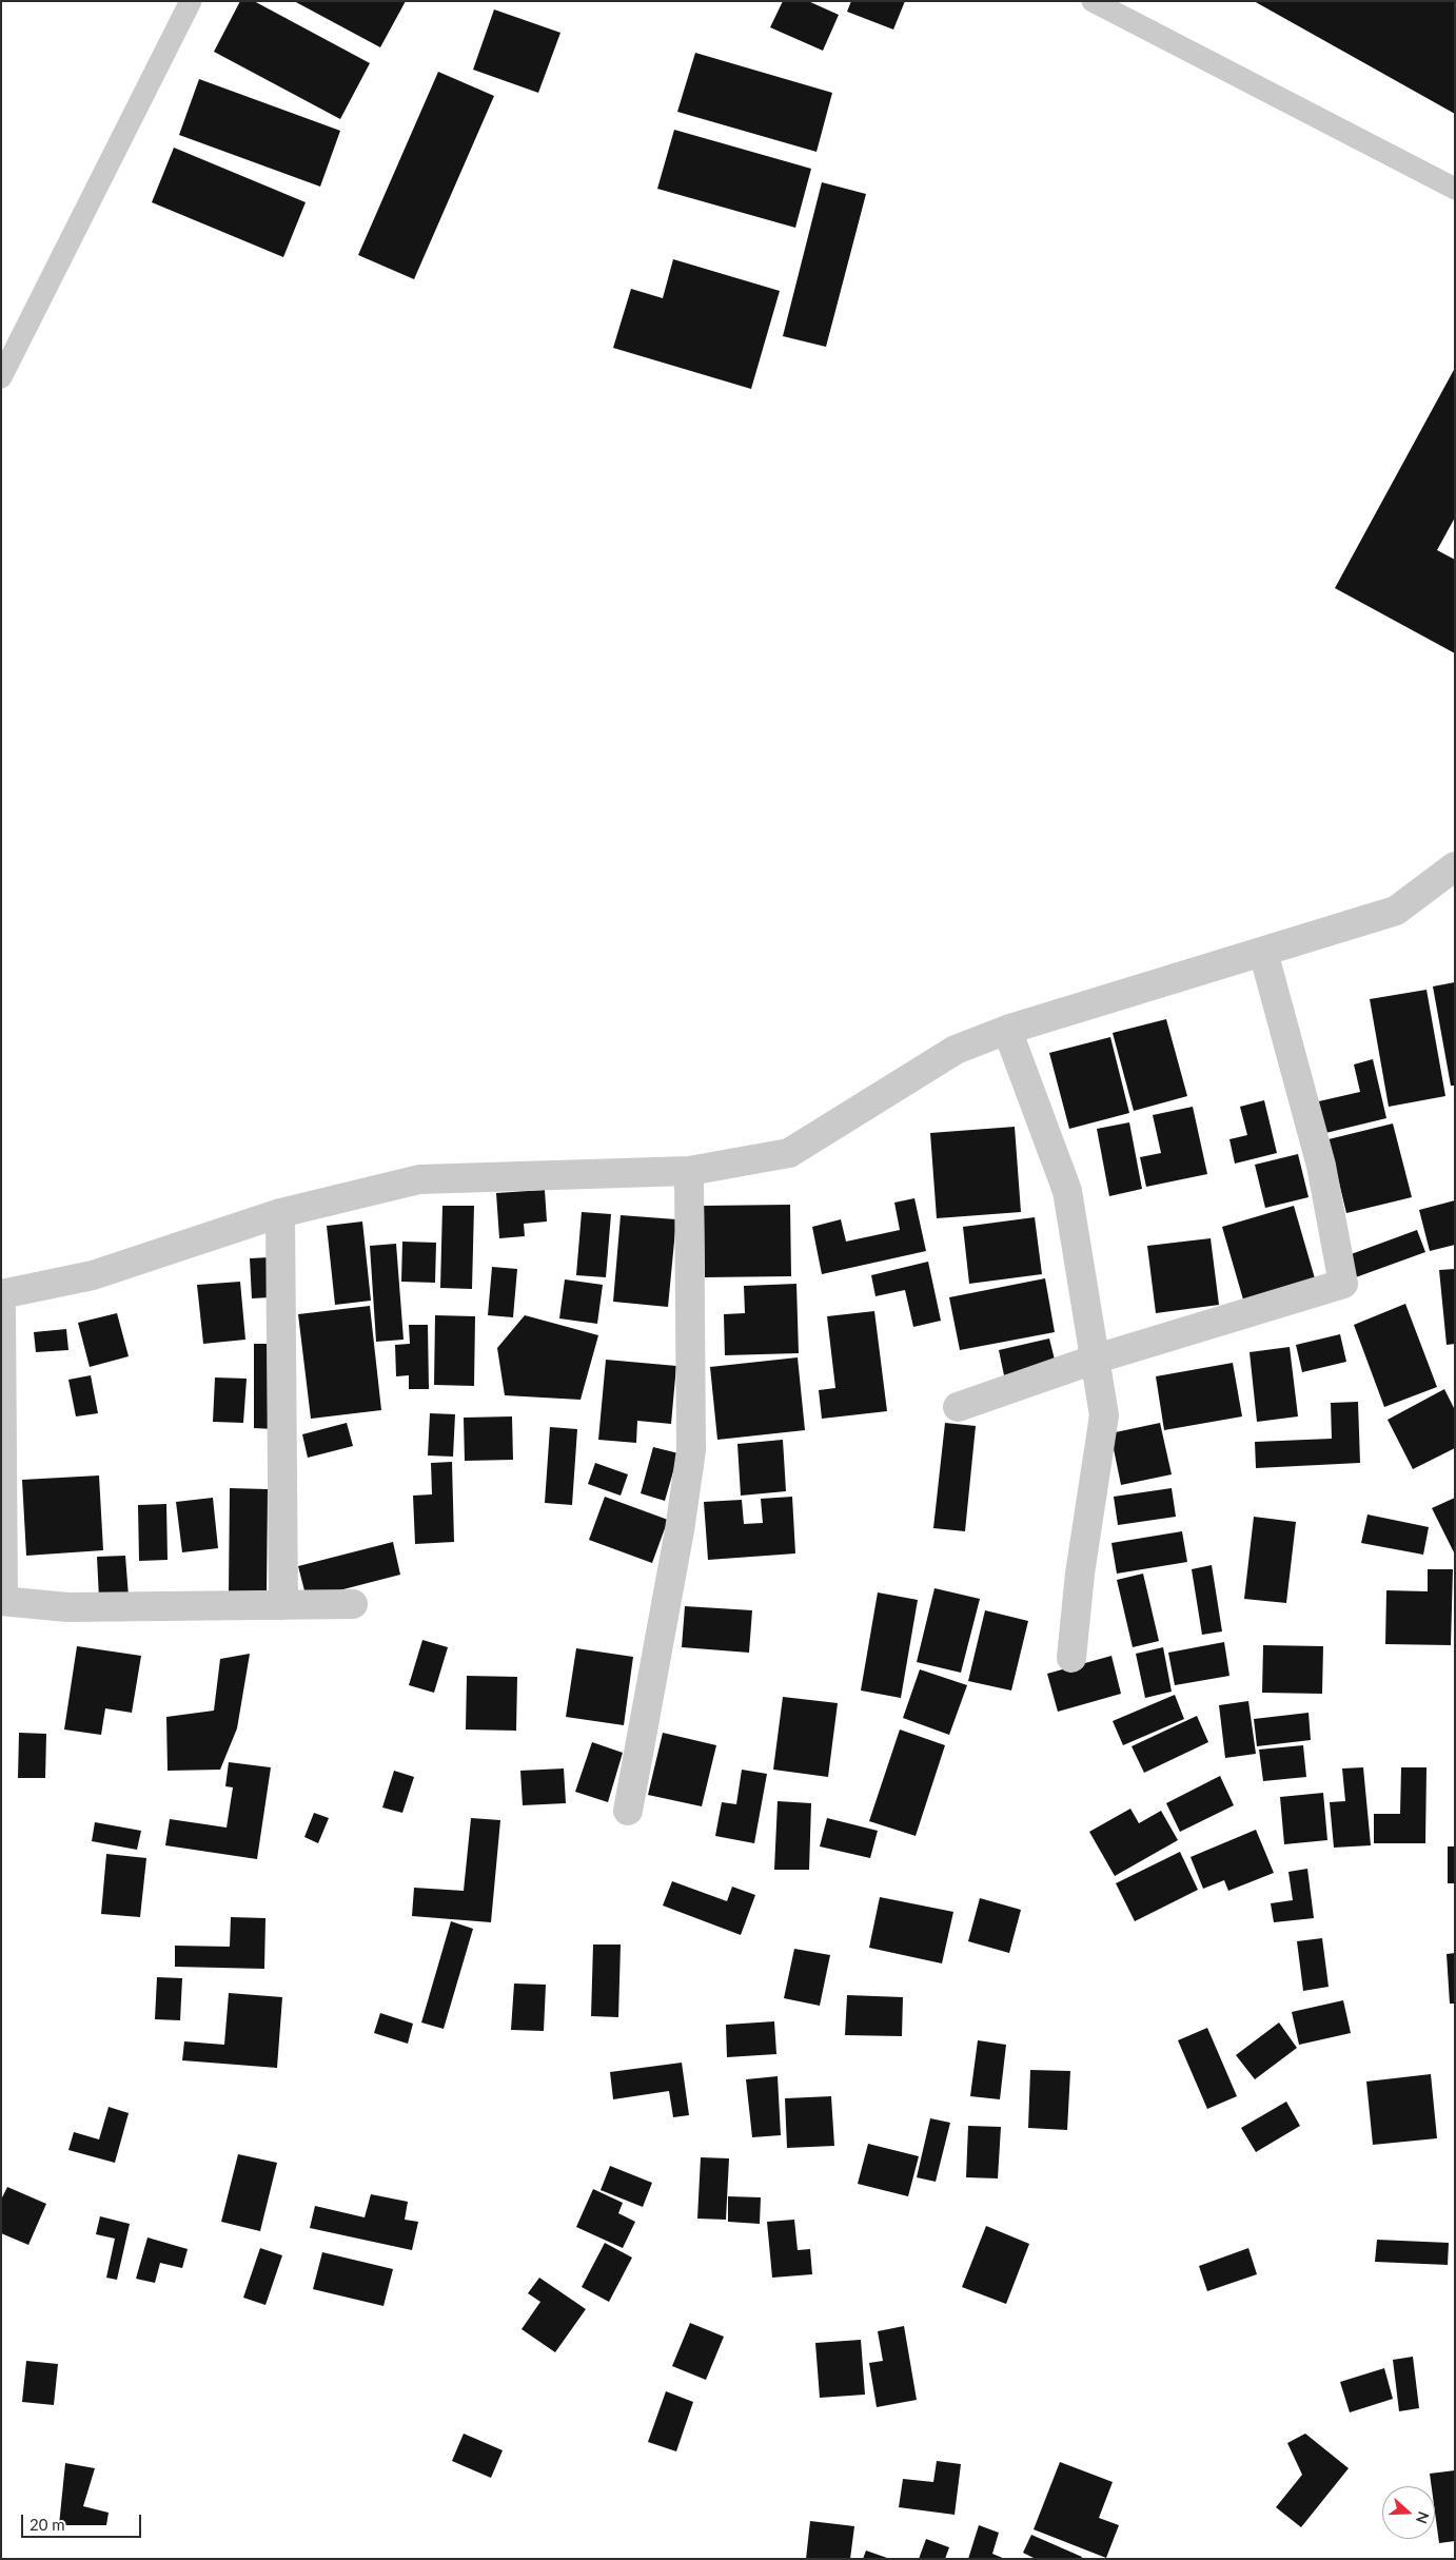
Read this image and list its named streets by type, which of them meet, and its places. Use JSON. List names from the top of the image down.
{
  "scale_bar": "20 m",
  "north": "right"
}
